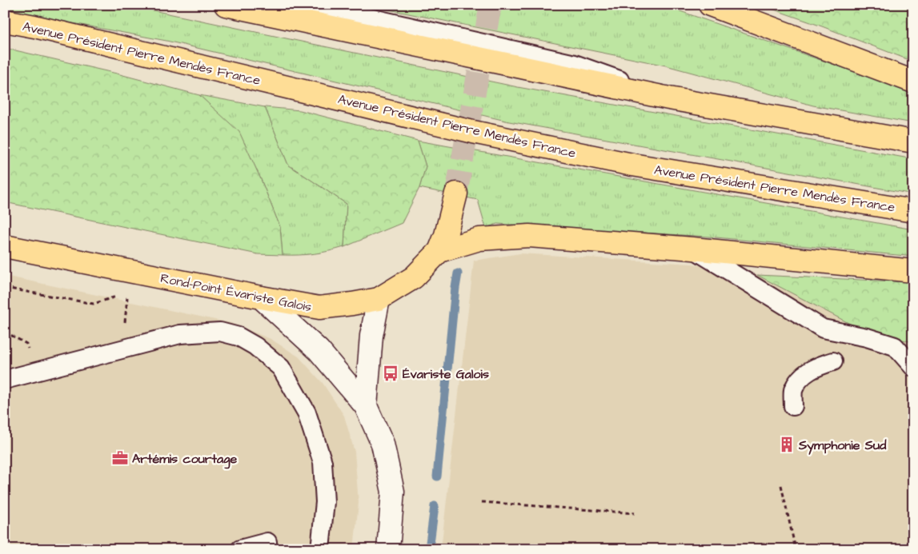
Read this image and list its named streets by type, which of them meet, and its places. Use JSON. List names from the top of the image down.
{
  "streets": {
    "main road": ["Avenue Président Pierre Mendès France", "Rond-Point Évariste Galois"]
  },
  "places": {
    "bus stop": ["Évariste Galois"],
    "building": ["Symphonie Sud"],
    "office": ["Artémis courtage"]
  }
}
